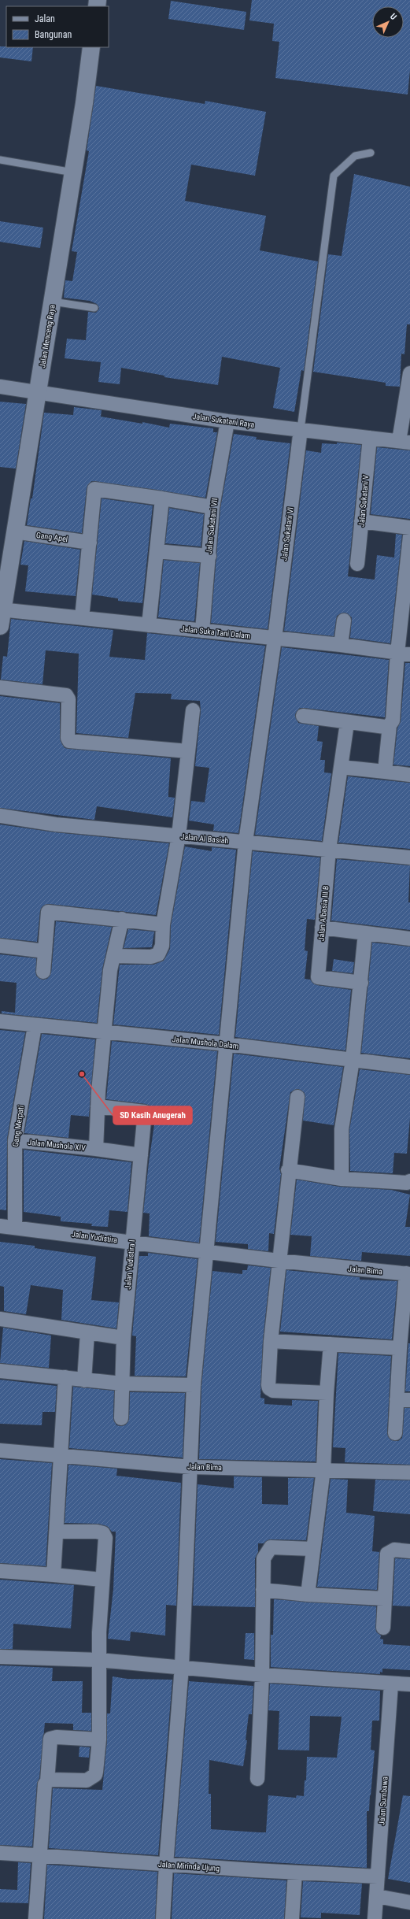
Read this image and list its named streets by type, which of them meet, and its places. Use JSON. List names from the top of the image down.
{
  "streets": {
    "street": [
      "Jalan Menceng Raya",
      "Jalan Sukatani Raya",
      "Jalan Sukatani V",
      "Jalan Sukatani VII",
      "Jalan Sukatani VI",
      "Gang Apel",
      "Jalan Suka Tani Dalam",
      "Jalan Al Basiah",
      "Jalan Albasia III B",
      "Jalan Mushola Dalam",
      "Gang Merpati",
      "Jalan Mushola XIV",
      "Jalan Yudistira",
      "Jalan Yudistira I",
      "Jalan Bima",
      "Jalan Sumbawa",
      "Jalan Mirinda Ujung"
    ]
  },
  "crossings": [
    ["Jalan Menceng Raya", "Jalan Sukatani Raya"],
    ["Jalan Menceng Raya", "Gang Apel"],
    ["Jalan Menceng Raya", "Jalan Suka Tani Dalam"],
    ["Jalan Sukatani Raya", "Jalan Sukatani V"],
    ["Jalan Sukatani Raya", "Jalan Sukatani VII"],
    ["Jalan Sukatani Raya", "Jalan Sukatani VI"],
    ["Jalan Sukatani VII", "Jalan Suka Tani Dalam"],
    ["Jalan Sukatani VI", "Jalan Suka Tani Dalam"],
    ["Jalan Sukatani VI", "Jalan Al Basiah"],
    ["Jalan Sukatani VI", "Jalan Mushola Dalam"],
    ["Jalan Sukatani VI", "Jalan Yudistira"],
    ["Jalan Sukatani VI", "Jalan Bima"],
    ["Jalan Sukatani VI", "Jalan Mirinda Ujung"],
    ["Jalan Al Basiah", "Jalan Albasia III B"],
    ["Jalan Mushola Dalam", "Gang Merpati"],
    ["Jalan Mushola Dalam", "Jalan Mushola XIV"],
    ["Gang Merpati", "Jalan Mushola XIV"],
    ["Gang Merpati", "Jalan Yudistira"],
    ["Jalan Mushola XIV", "Jalan Yudistira I"],
    ["Jalan Yudistira", "Jalan Yudistira I"],
    ["Jalan Yudistira", "Jalan Bima"],
    ["Jalan Sumbawa", "Jalan Mirinda Ujung"]
  ],
  "places": ["SD Kasih Anugerah"],
  "legend": ["Jalan", "Bangunan"],
  "north": "top right"
}
